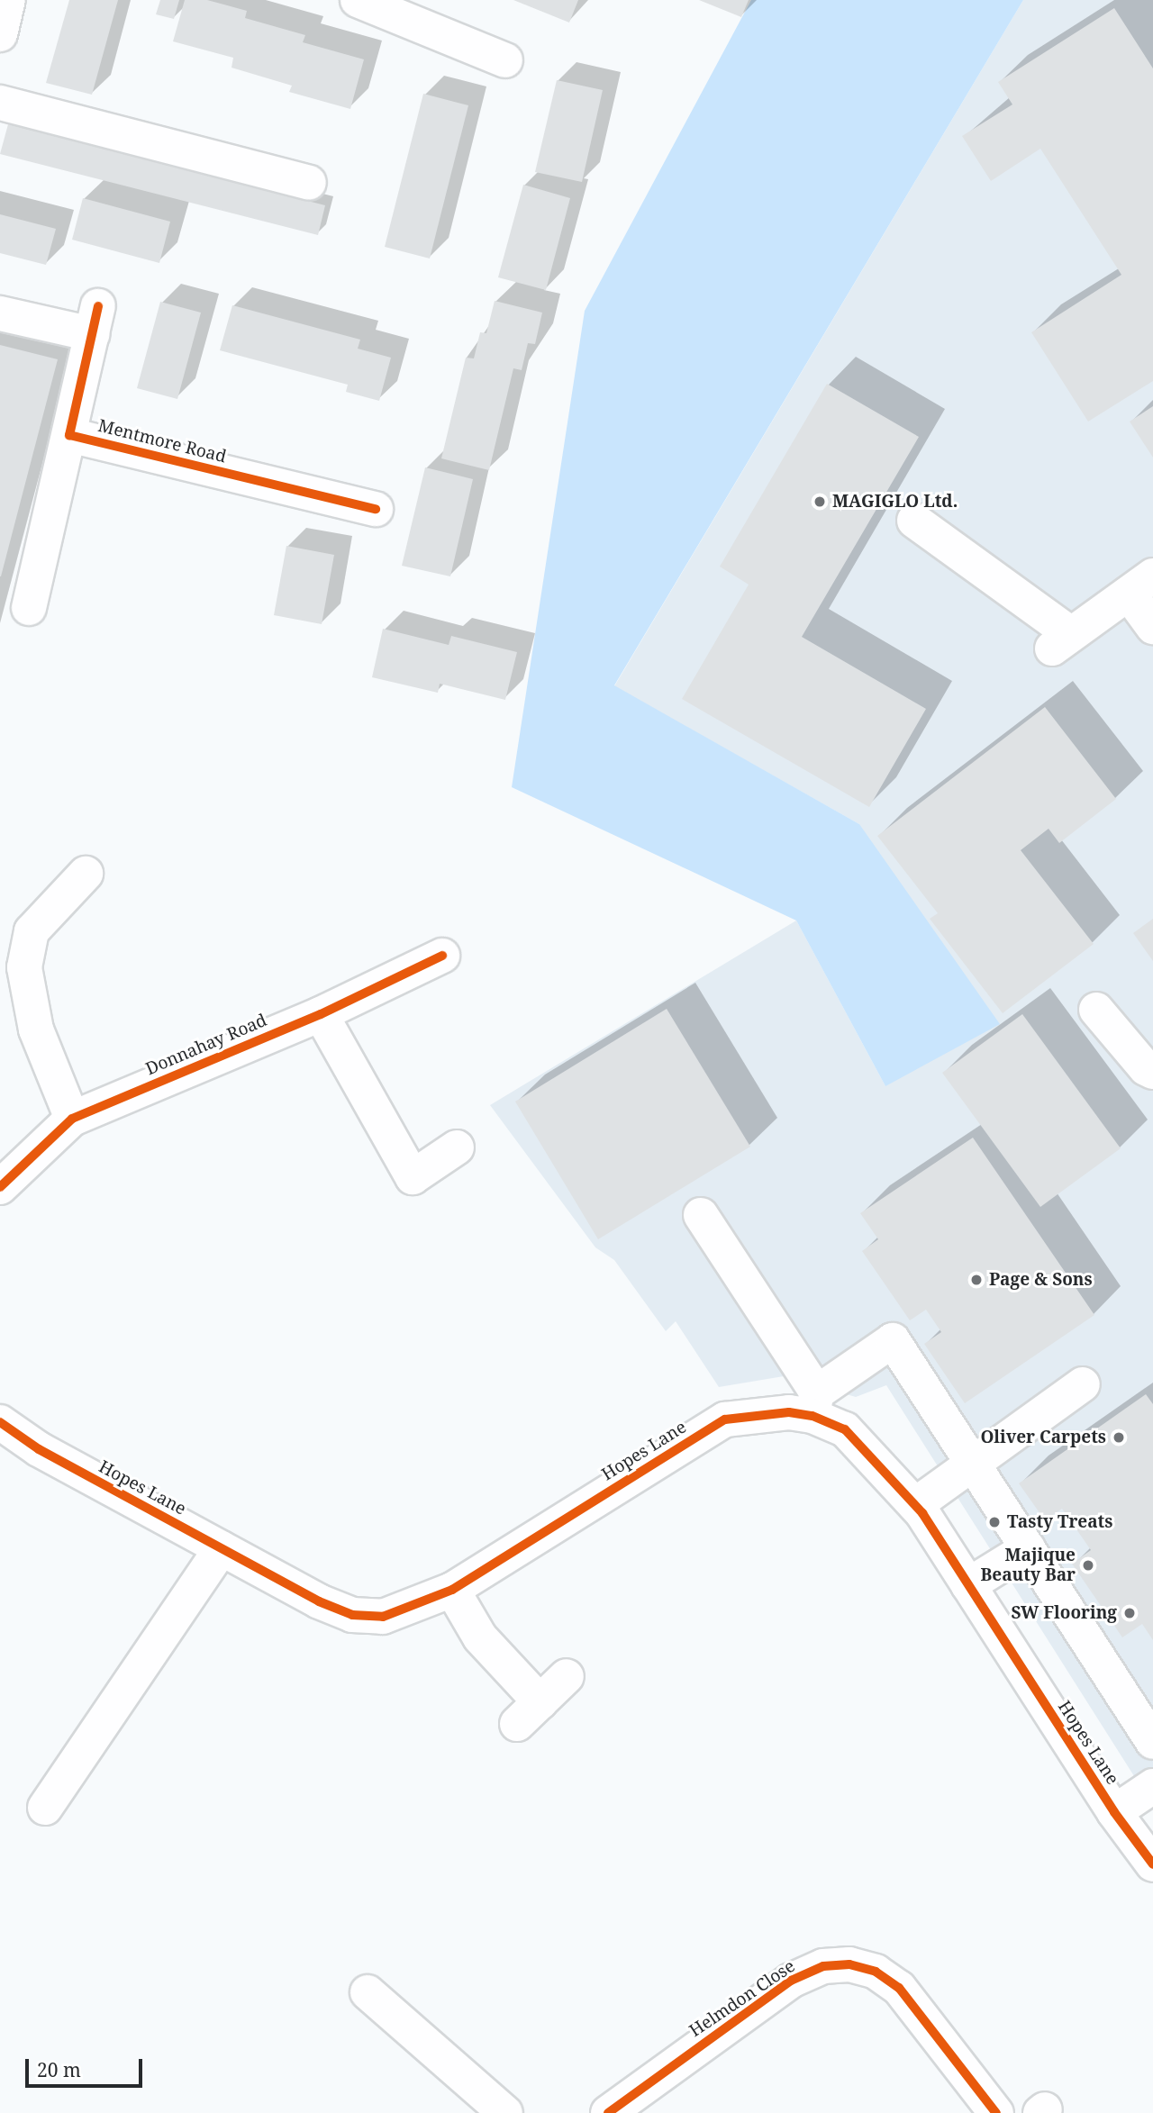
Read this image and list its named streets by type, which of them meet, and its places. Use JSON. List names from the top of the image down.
{
  "streets": {
    "street": [
      "Mentmore Road",
      "Donnahay Road",
      "Hopes Lane",
      "Helmdon Close"
    ]
  },
  "places": [
    "MAGIGLO Ltd.",
    "Page & Sons",
    "Oliver Carpets",
    "Tasty Treats",
    "Majique Beauty Bar",
    "SW Flooring"
  ],
  "scale_bar": "20 m"
}
